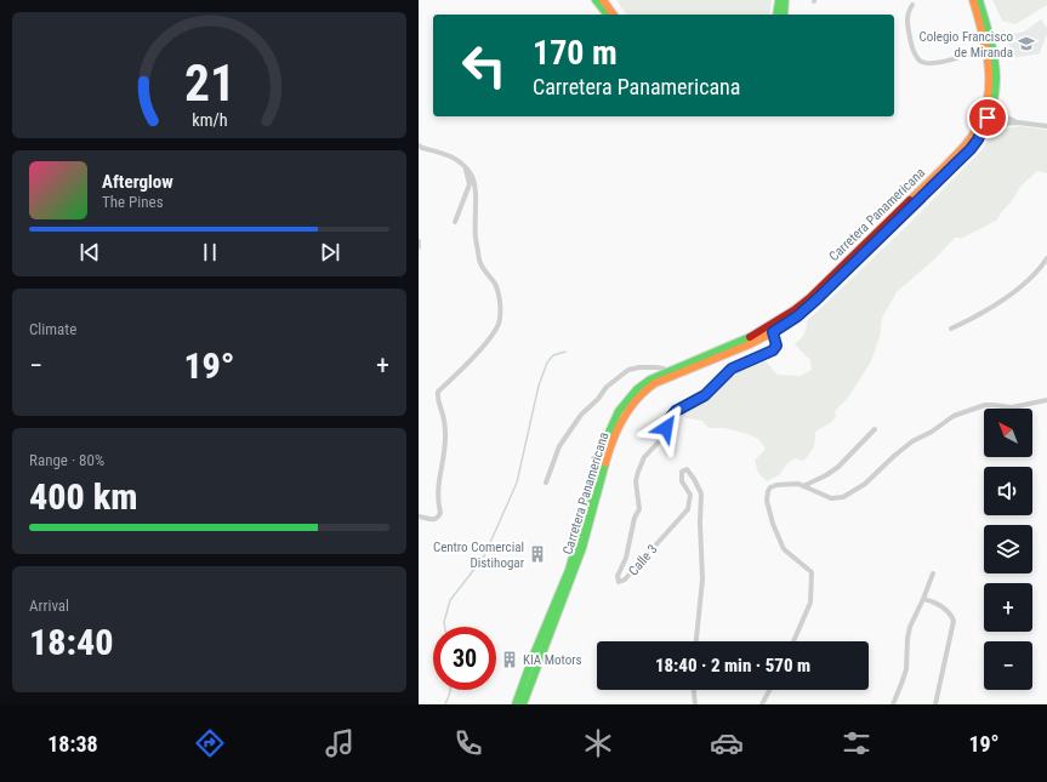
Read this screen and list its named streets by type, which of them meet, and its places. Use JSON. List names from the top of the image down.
{
  "streets": {
    "main road": ["Carretera Panamericana"],
    "street": ["Calle 3"]
  },
  "crossings": [
    ["Carretera Panamericana", "Calle 3"]
  ],
  "places": {
    "school or university": ["Colegio Francisco de Miranda"],
    "building": ["Centro Comercial Distihogar", "KIA Motors"]
  },
  "north": "top left",
  "page": {
    "turn": ["170 m", "Carretera Panamericana"],
    "song": ["Afterglow", "The Pines"],
    "tile": [
      "Climate",
      ["Range · 80%", "400 km"],
      ["Arrival", "18:40"]
    ],
    "heat": ["−", "19°", "+"],
    "map_buttons": ["+", "−"],
    "limit": "30",
    "trip": "18:40 · 2 min · 570 m",
    "tabs": ["18:38", "19°"],
    "gauge": ["21", "km/h"]
  }
}
